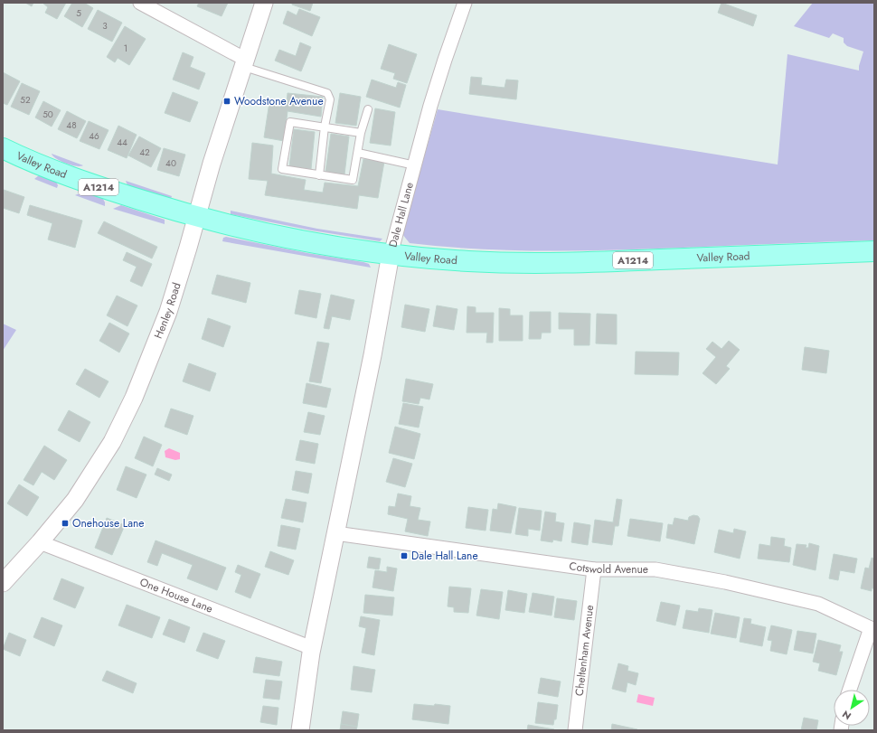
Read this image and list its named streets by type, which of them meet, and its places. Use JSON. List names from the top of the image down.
{
  "streets": {
    "main road": ["Valley Road", "A1214"],
    "street": [
      "Dale Hall Lane",
      "Henley Road",
      "Cotswold Avenue",
      "One House Lane",
      "Cheltenham Avenue"
    ]
  },
  "crossings": [
    ["Valley Road", "Dale Hall Lane"],
    ["Valley Road", "Henley Road"],
    ["Dale Hall Lane", "Cotswold Avenue"],
    ["Dale Hall Lane", "One House Lane"],
    ["Henley Road", "One House Lane"],
    ["Cotswold Avenue", "Cheltenham Avenue"]
  ],
  "places": {
    "transit": ["Woodstone Avenue", "Onehouse Lane", "Dale Hall Lane"]
  },
  "house_numbers": [
    "5",
    "3",
    "1",
    "52",
    "50",
    "48",
    "46",
    "44",
    "42",
    "40"
  ],
  "north": "bottom left"
}
